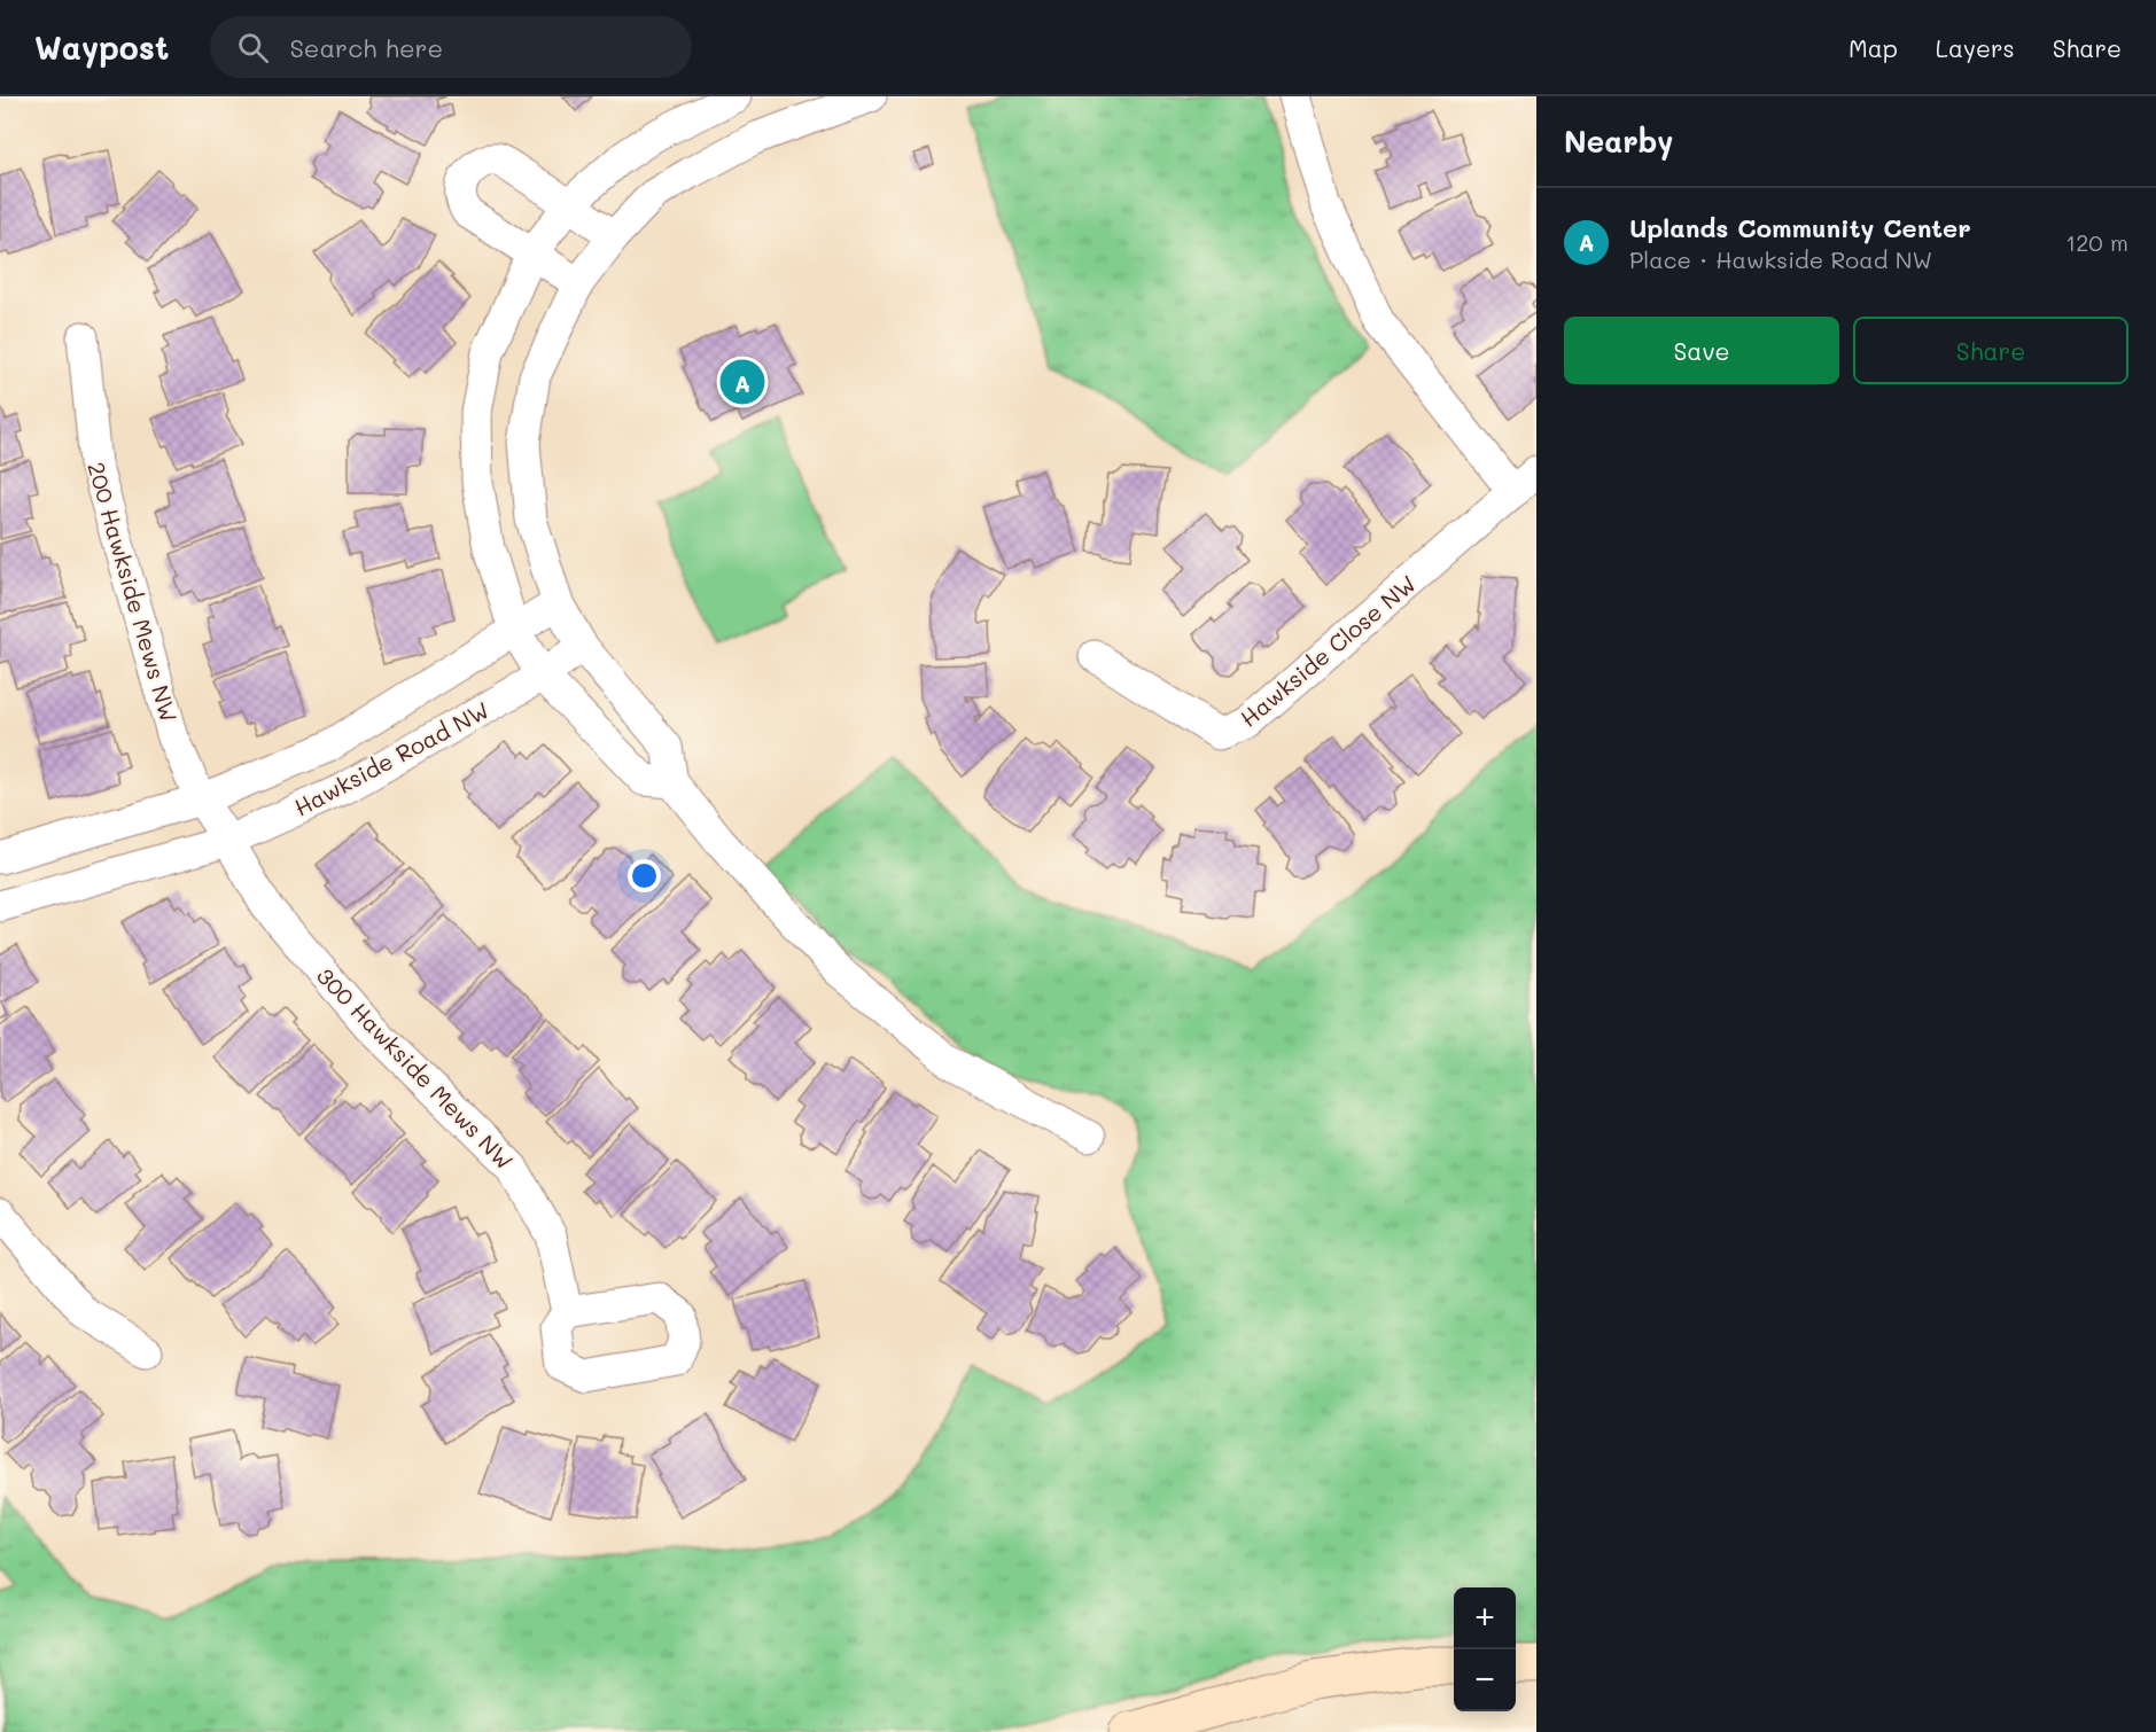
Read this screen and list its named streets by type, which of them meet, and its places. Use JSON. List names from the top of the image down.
{
  "streets": {
    "street": [
      "200 Hawkside Mews NW",
      "Hawkside Close NW",
      "Hawkside Road NW",
      "300 Hawkside Mews NW"
    ]
  },
  "crossings": [
    ["200 Hawkside Mews NW", "Hawkside Road NW"],
    ["200 Hawkside Mews NW", "300 Hawkside Mews NW"],
    ["Hawkside Road NW", "300 Hawkside Mews NW"]
  ],
  "page": {
    "header": "Waypost",
    "search": "Search here",
    "nav": ["Map", "Layers", "Share"],
    "heading": "Nearby",
    "list": [
      {
        "mark": "A",
        "name": "Uplands Community Center",
        "note": "Place · Hawkside Road NW",
        "value": "120 m"
      }
    ],
    "buttons": ["Save", "Share"],
    "pins": "A",
    "map_buttons": ["+", "−"]
  }
}
